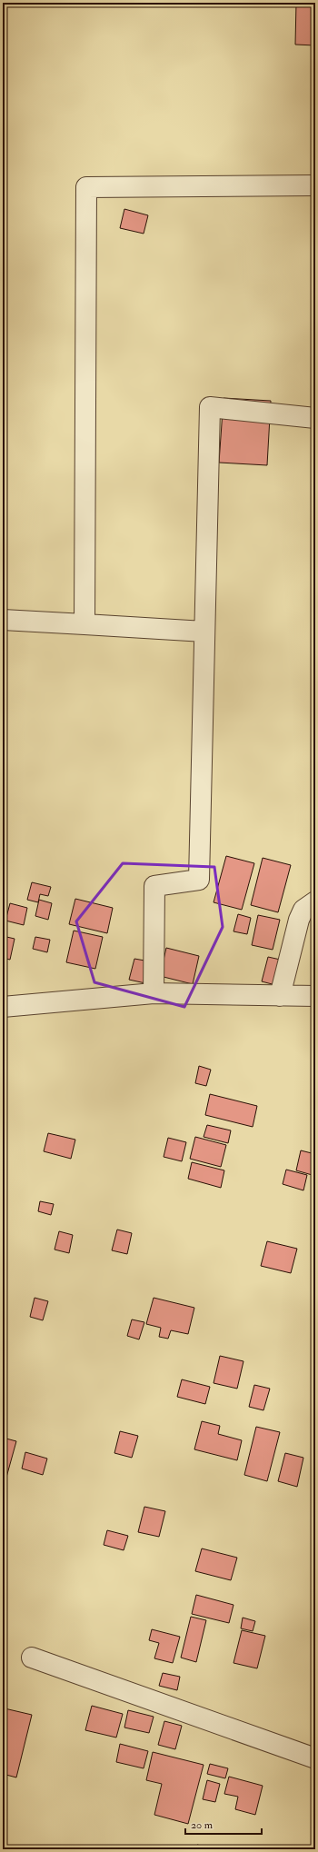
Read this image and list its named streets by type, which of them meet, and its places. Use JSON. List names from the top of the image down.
{
  "scale_bar": "20 m"
}
